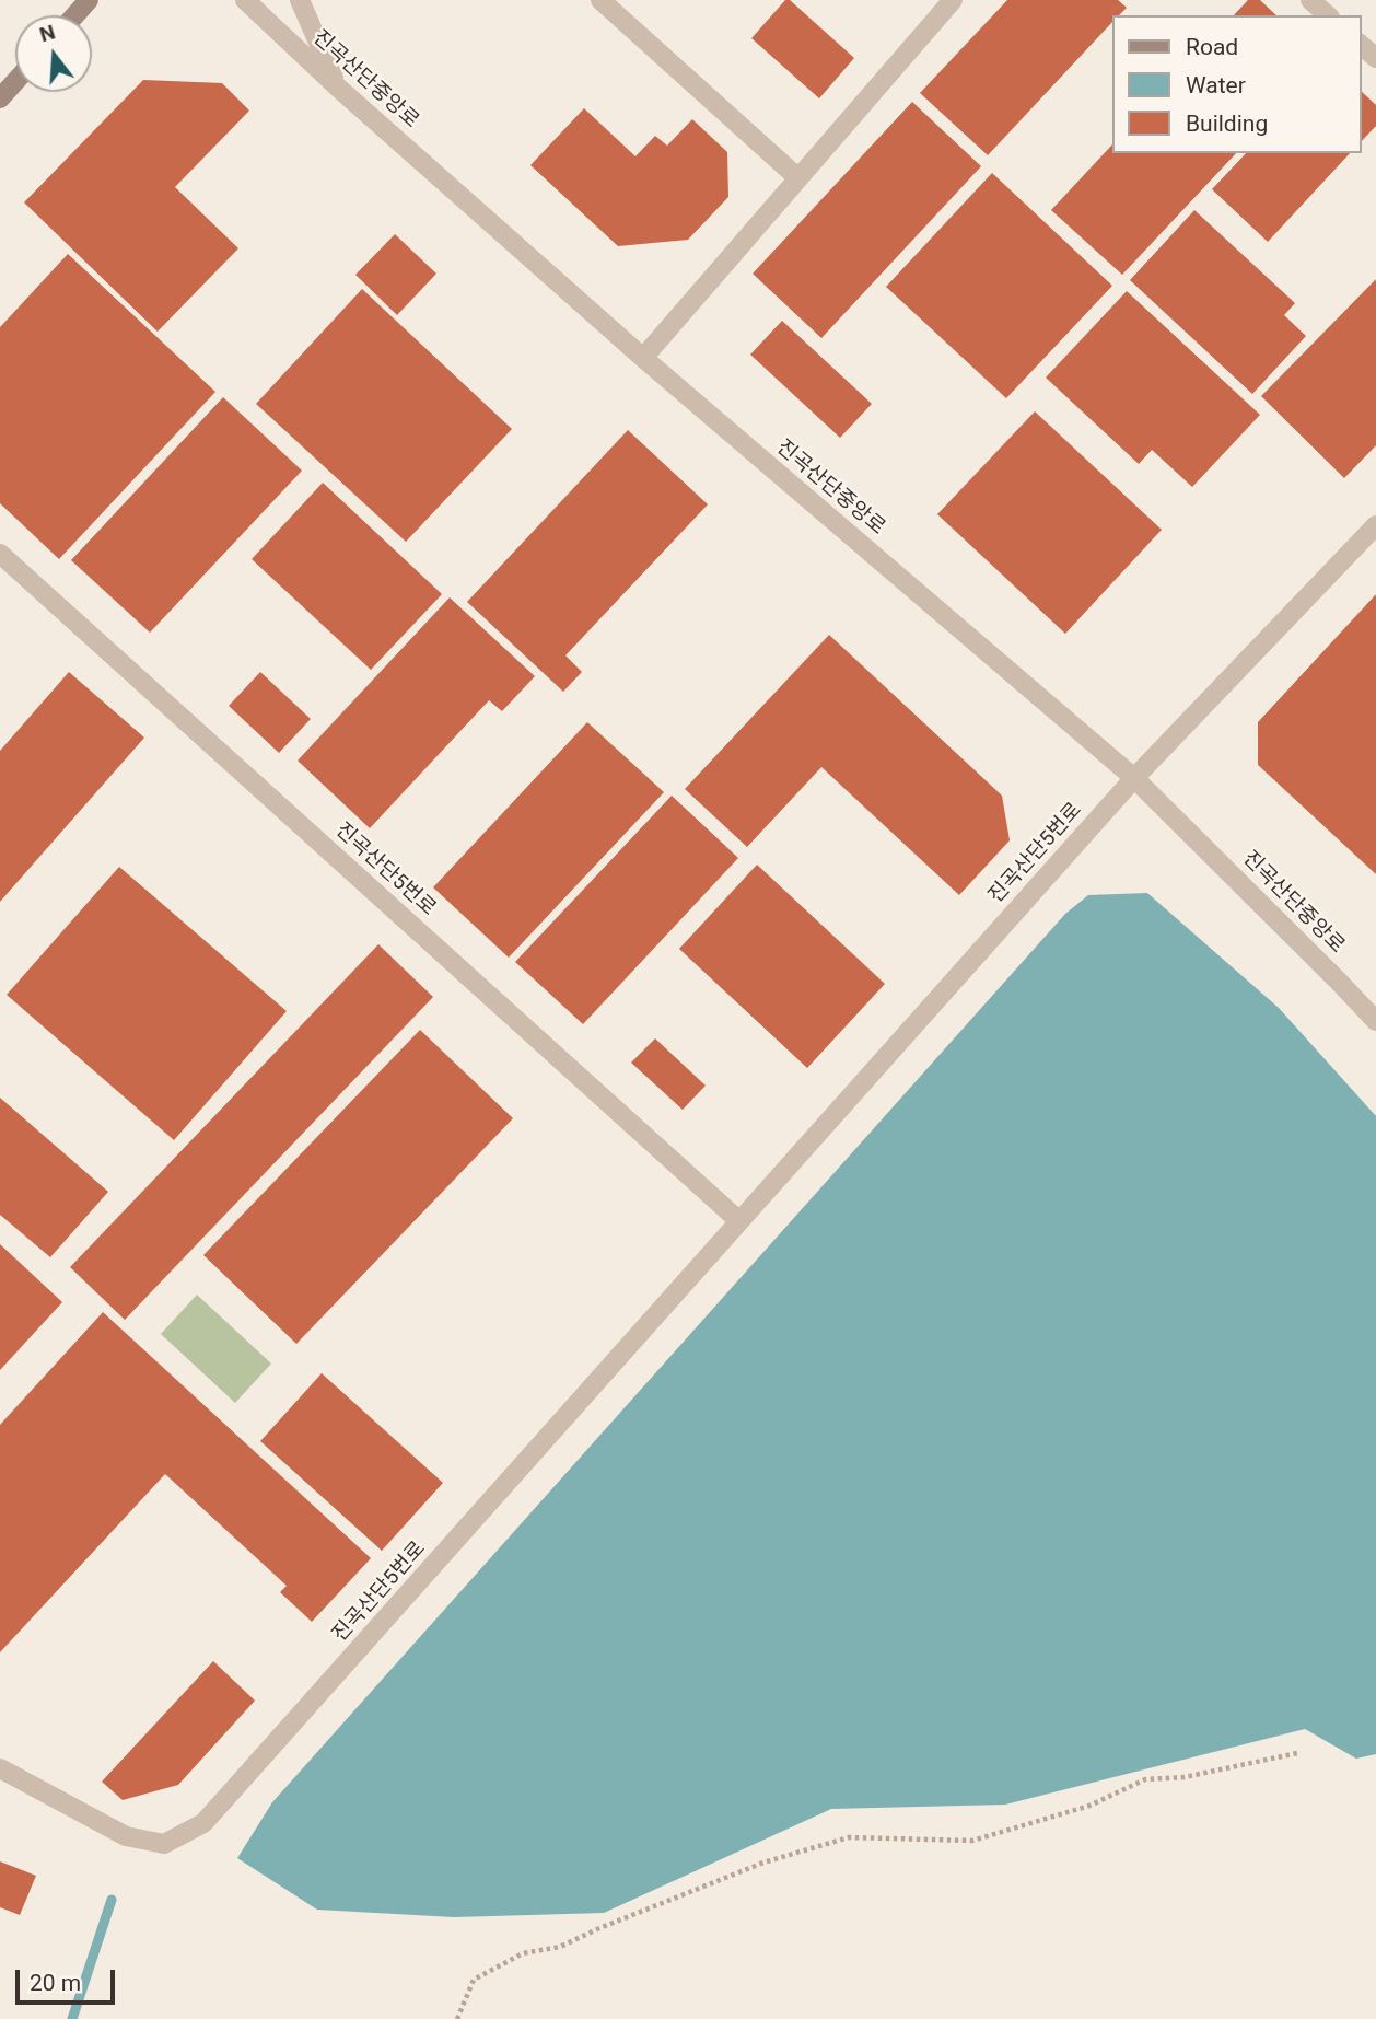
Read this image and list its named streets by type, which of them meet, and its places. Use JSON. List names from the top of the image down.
{
  "streets": {
    "street": ["진곡산단중앙로", "진곡산단5번로"]
  },
  "crossings": [
    ["진곡산단중앙로", "진곡산단5번로"]
  ],
  "legend": ["Road", "Water", "Building"],
  "scale_bar": "20 m",
  "north": "top"
}
